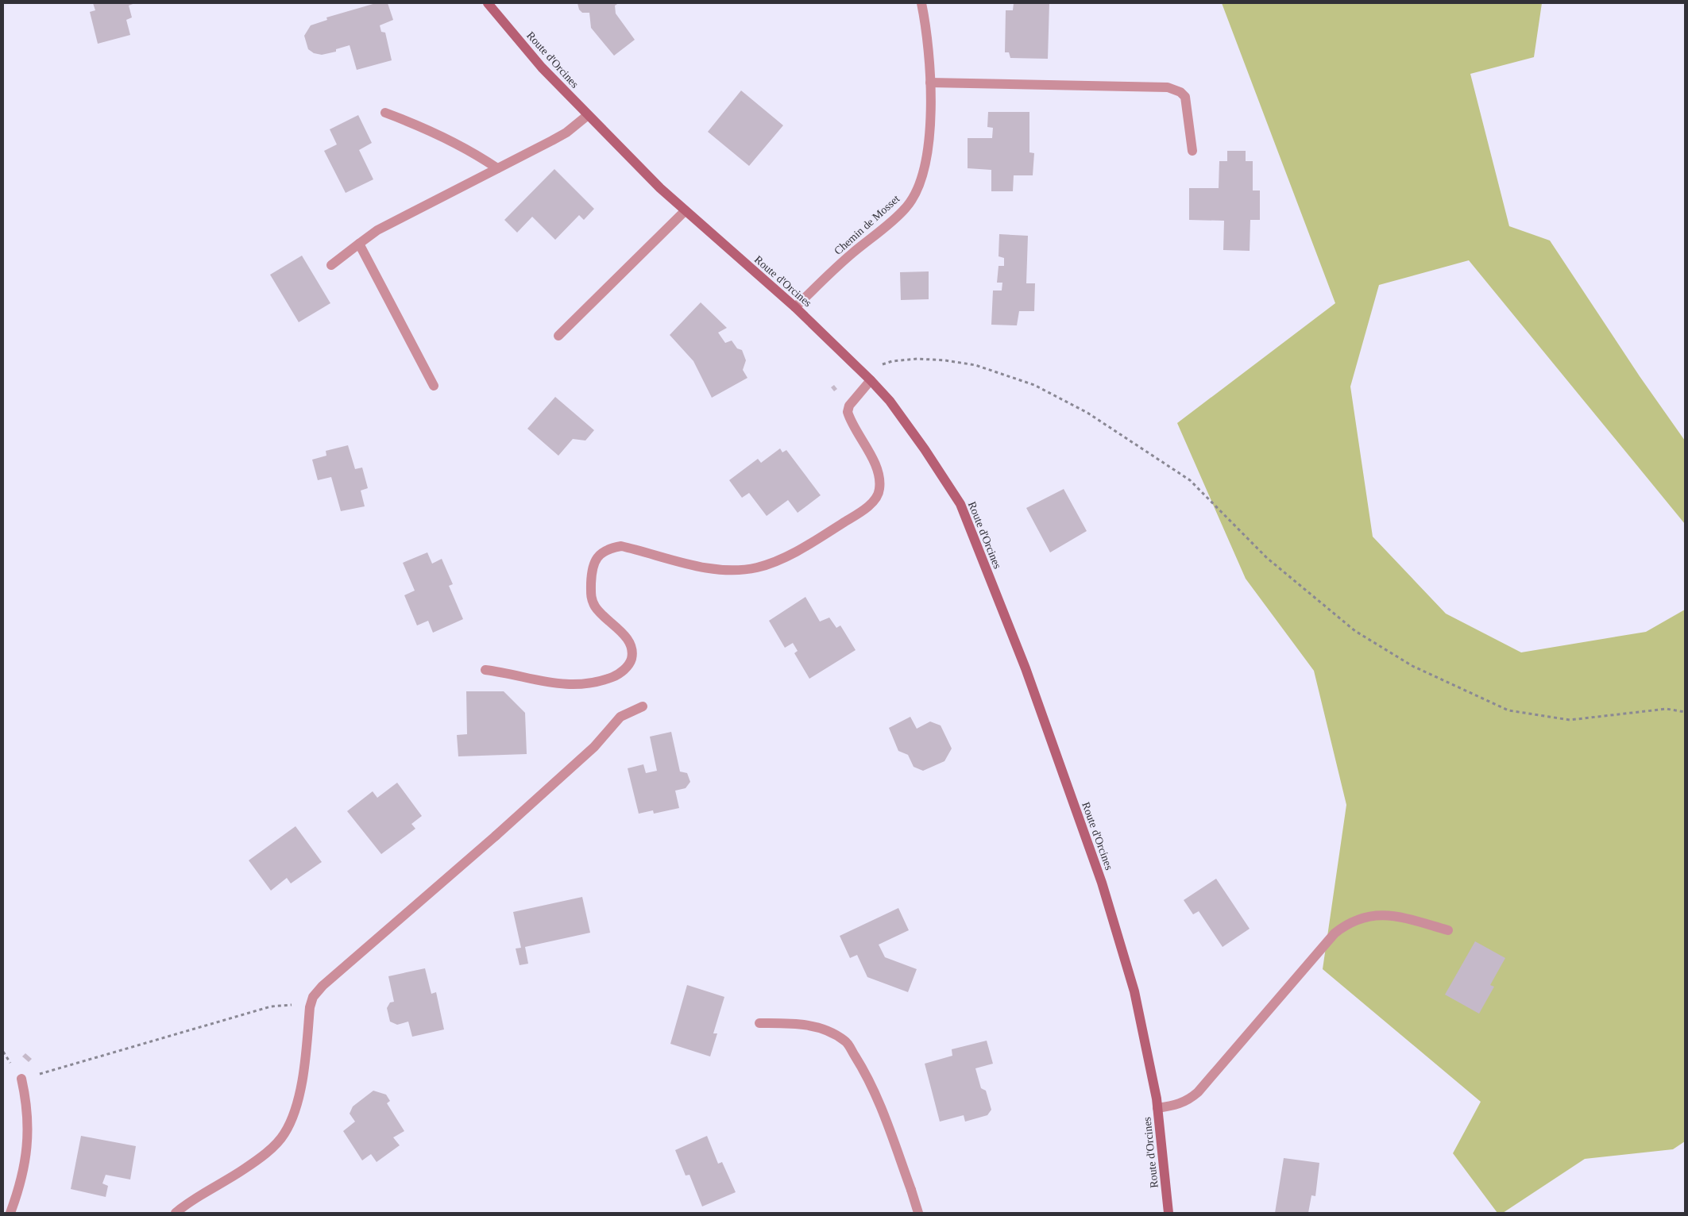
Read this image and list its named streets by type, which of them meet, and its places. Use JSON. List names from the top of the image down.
{
  "streets": {
    "main road": ["Route d'Orcines"],
    "street": ["Chemin de Mosset"]
  },
  "crossings": [
    ["Route d'Orcines", "Chemin de Mosset"]
  ]
}
